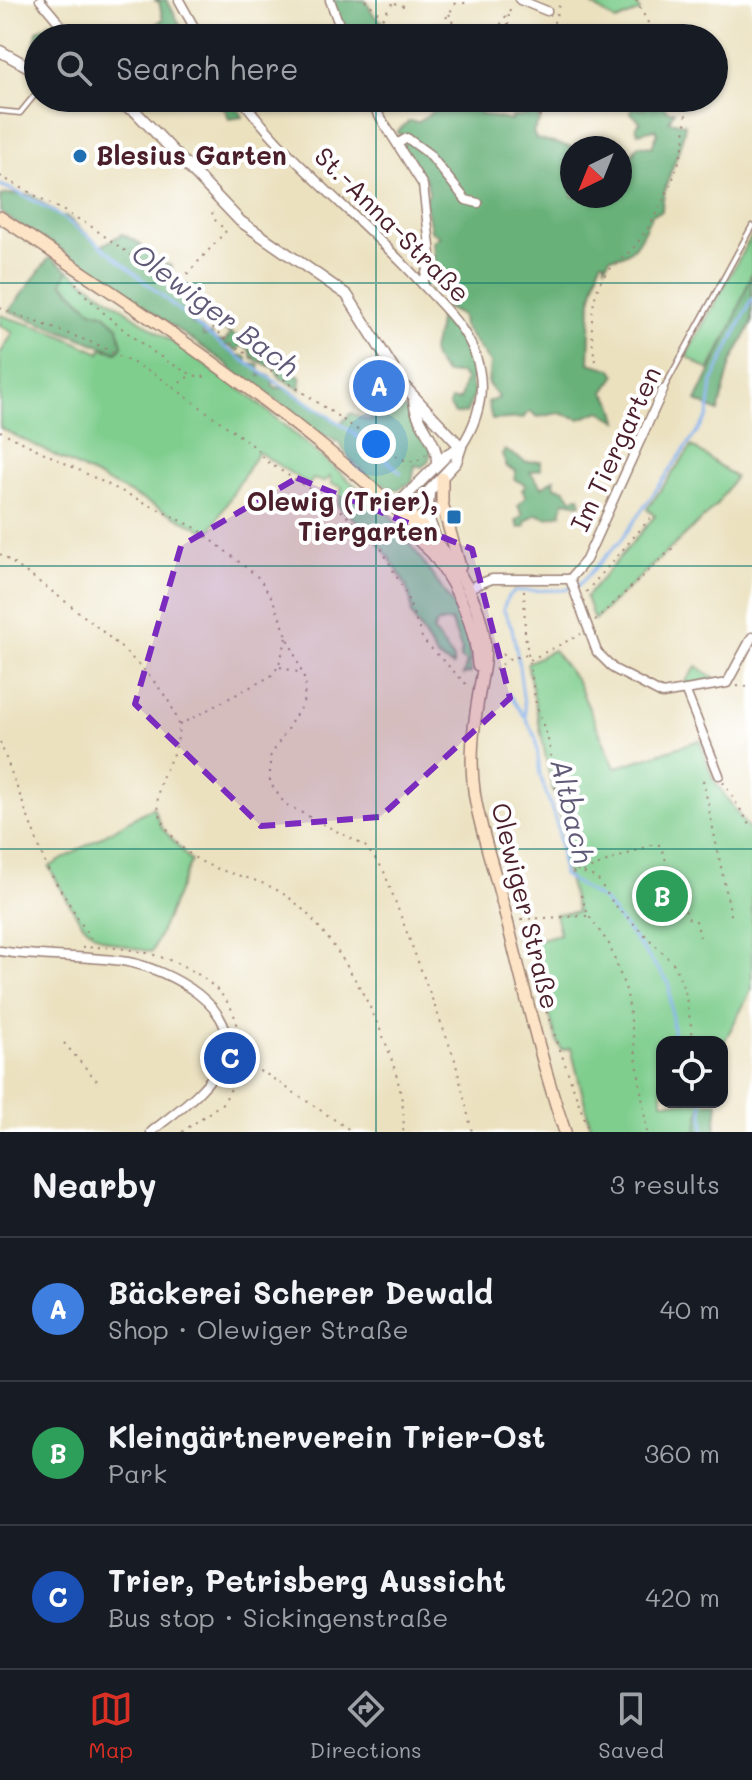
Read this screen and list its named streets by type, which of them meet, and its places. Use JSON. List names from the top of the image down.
{
  "streets": {
    "main road": ["Olewiger Straße"],
    "street": ["St.-Anna-Straße", "Im Tiergarten"]
  },
  "crossings": [
    ["St.-Anna-Straße", "Olewiger Straße"]
  ],
  "water": ["Olewiger Bach", "Altbach"],
  "places": {
    "other": ["Blesius Garten"],
    "transit": ["Olewig (Trier), Tiergarten"]
  },
  "north": "bottom left",
  "page": {
    "search": "Search here",
    "pins": ["A", "B", "C"],
    "heading": ["Nearby", "3 results"],
    "list": [
      {
        "mark": "A",
        "name": "Bäckerei Scherer Dewald",
        "note": "Shop · Olewiger Straße",
        "value": "40 m"
      },
      {
        "mark": "B",
        "name": "Kleingärtnerverein Trier-Ost",
        "note": "Park",
        "value": "360 m"
      },
      {
        "mark": "C",
        "name": "Trier, Petrisberg Aussicht",
        "note": "Bus stop · Sickingenstraße",
        "value": "420 m"
      }
    ],
    "nav": ["Map", "Directions", "Saved"]
  }
}
